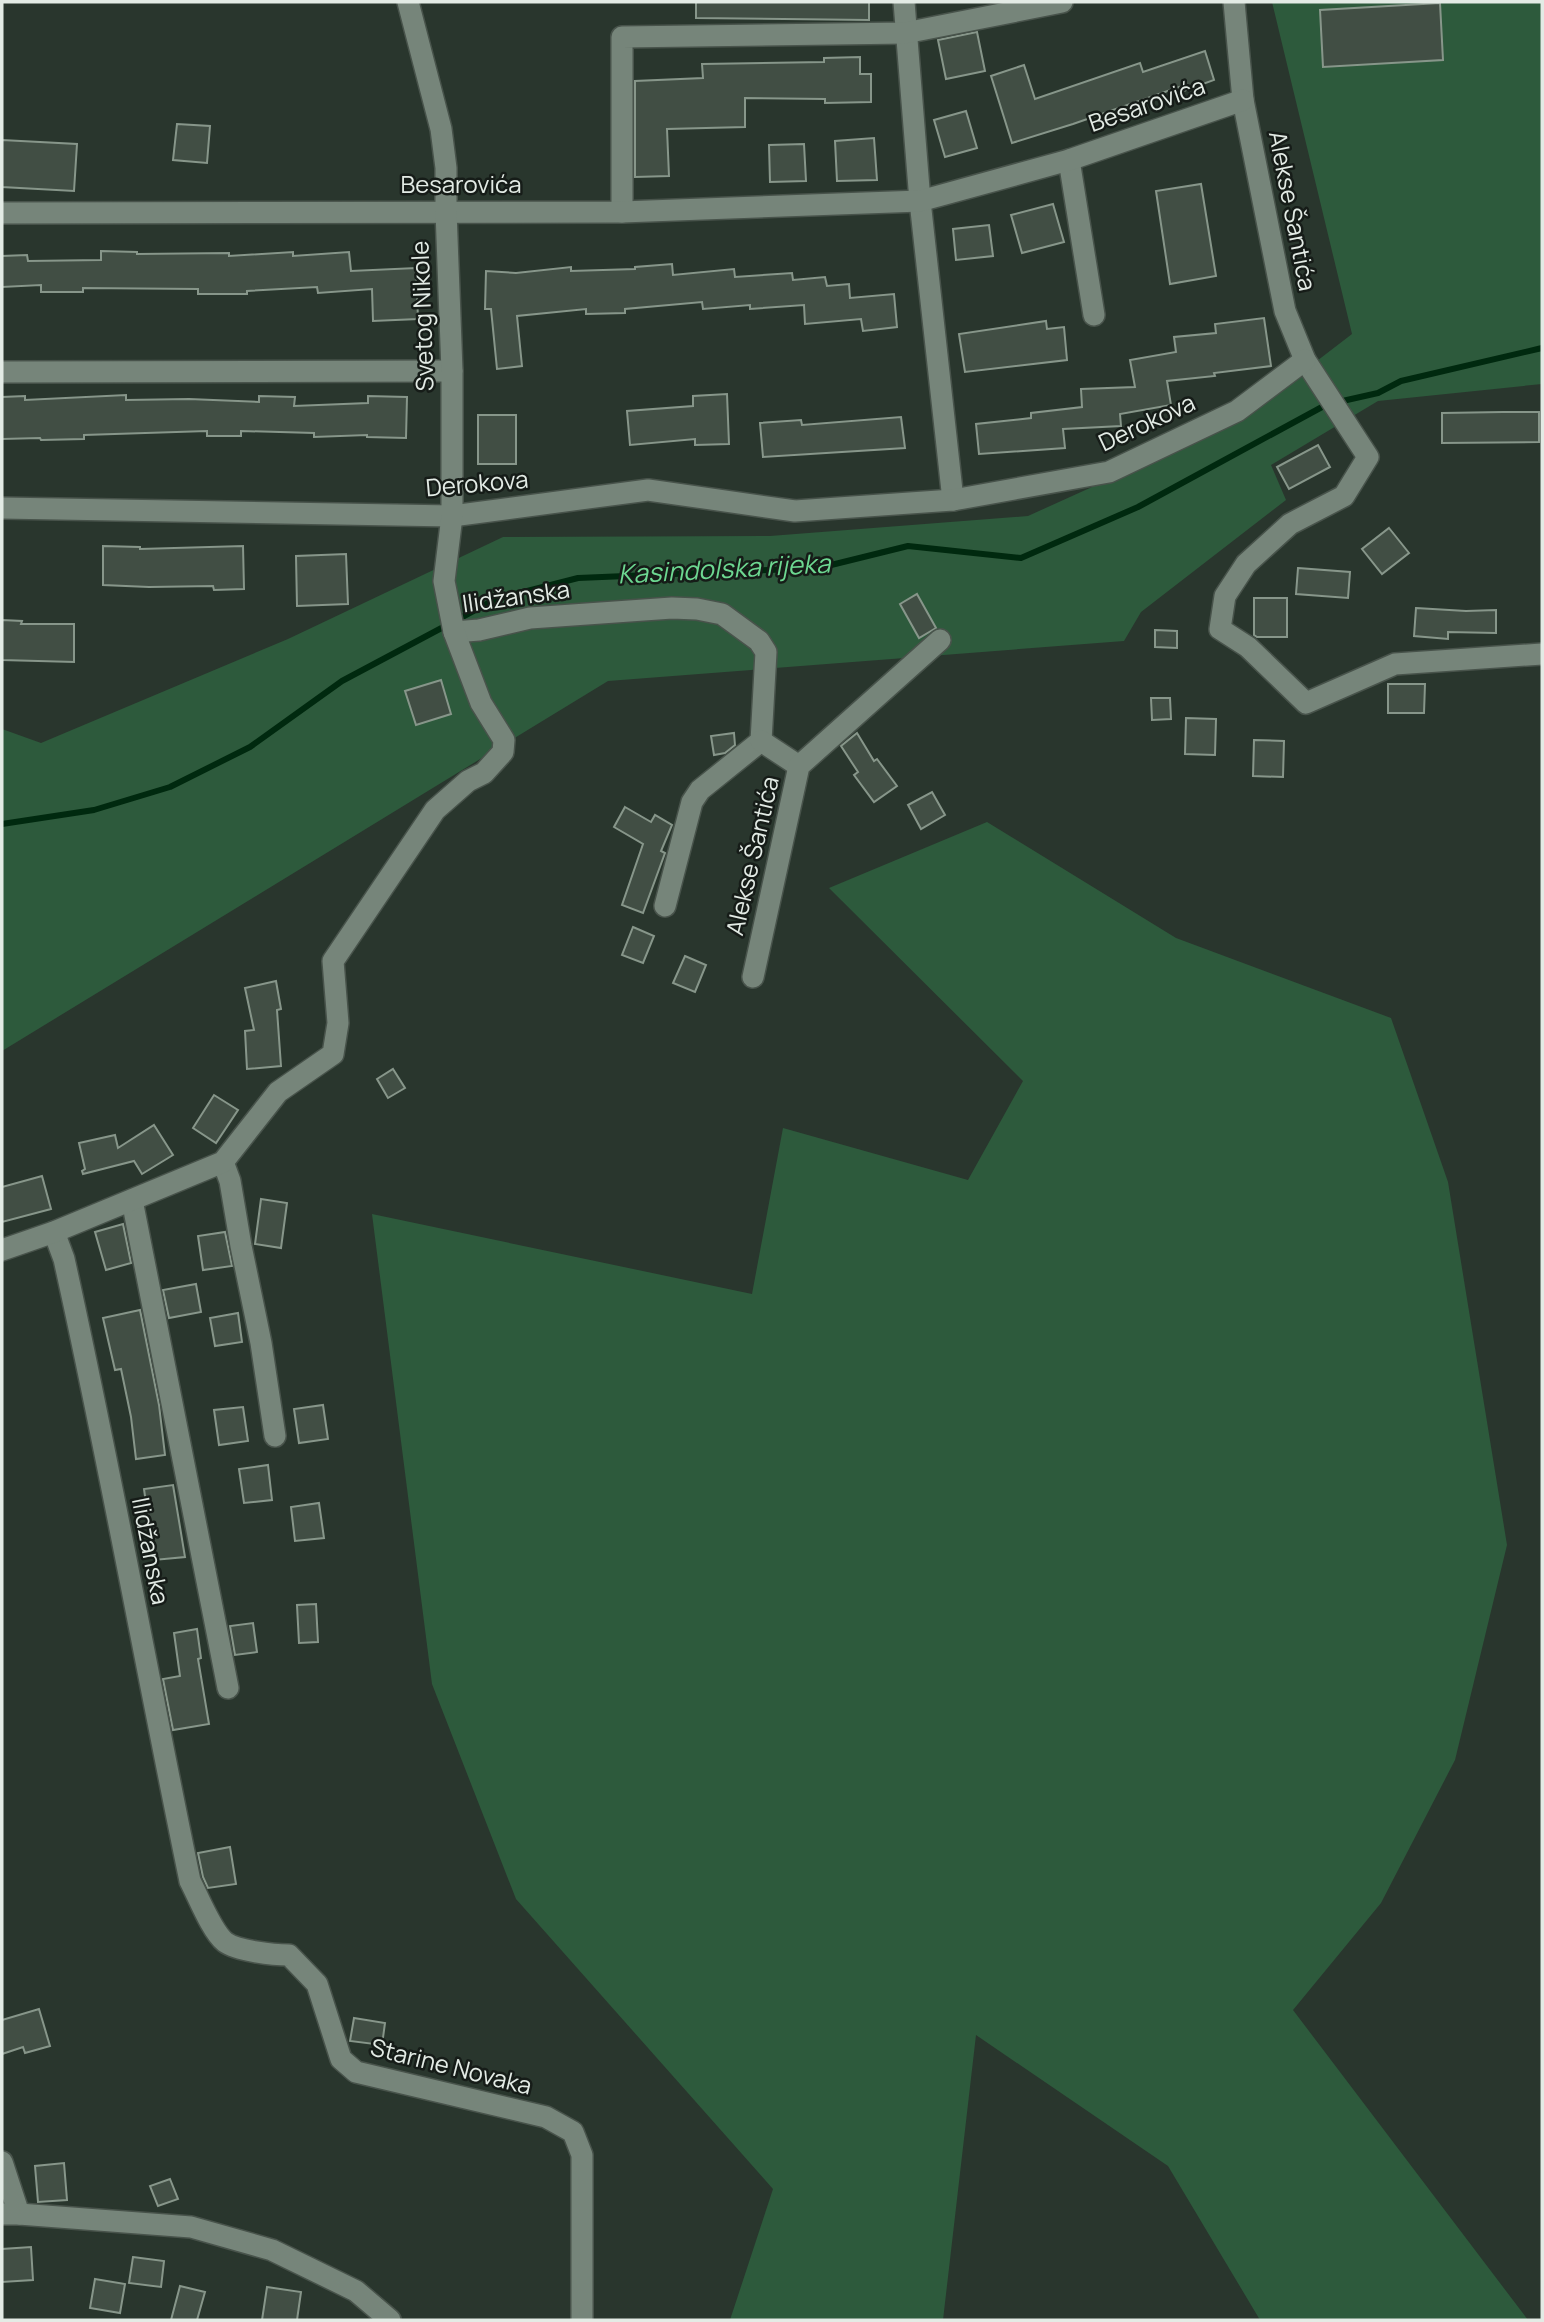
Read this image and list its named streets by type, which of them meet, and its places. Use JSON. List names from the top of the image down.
{
  "streets": {
    "street": [
      "Besarovića",
      "Alekse Šantića",
      "Svetog Nikole",
      "Derokova",
      "Ilidžanska",
      "Starine Novaka"
    ]
  },
  "crossings": [
    ["Besarovića", "Alekse Šantića"],
    ["Besarovića", "Svetog Nikole"],
    ["Alekse Šantića", "Derokova"],
    ["Svetog Nikole", "Derokova"],
    ["Svetog Nikole", "Ilidžanska"],
    ["Ilidžanska", "Starine Novaka"]
  ],
  "water": ["Kasindolska rijeka"]
}
